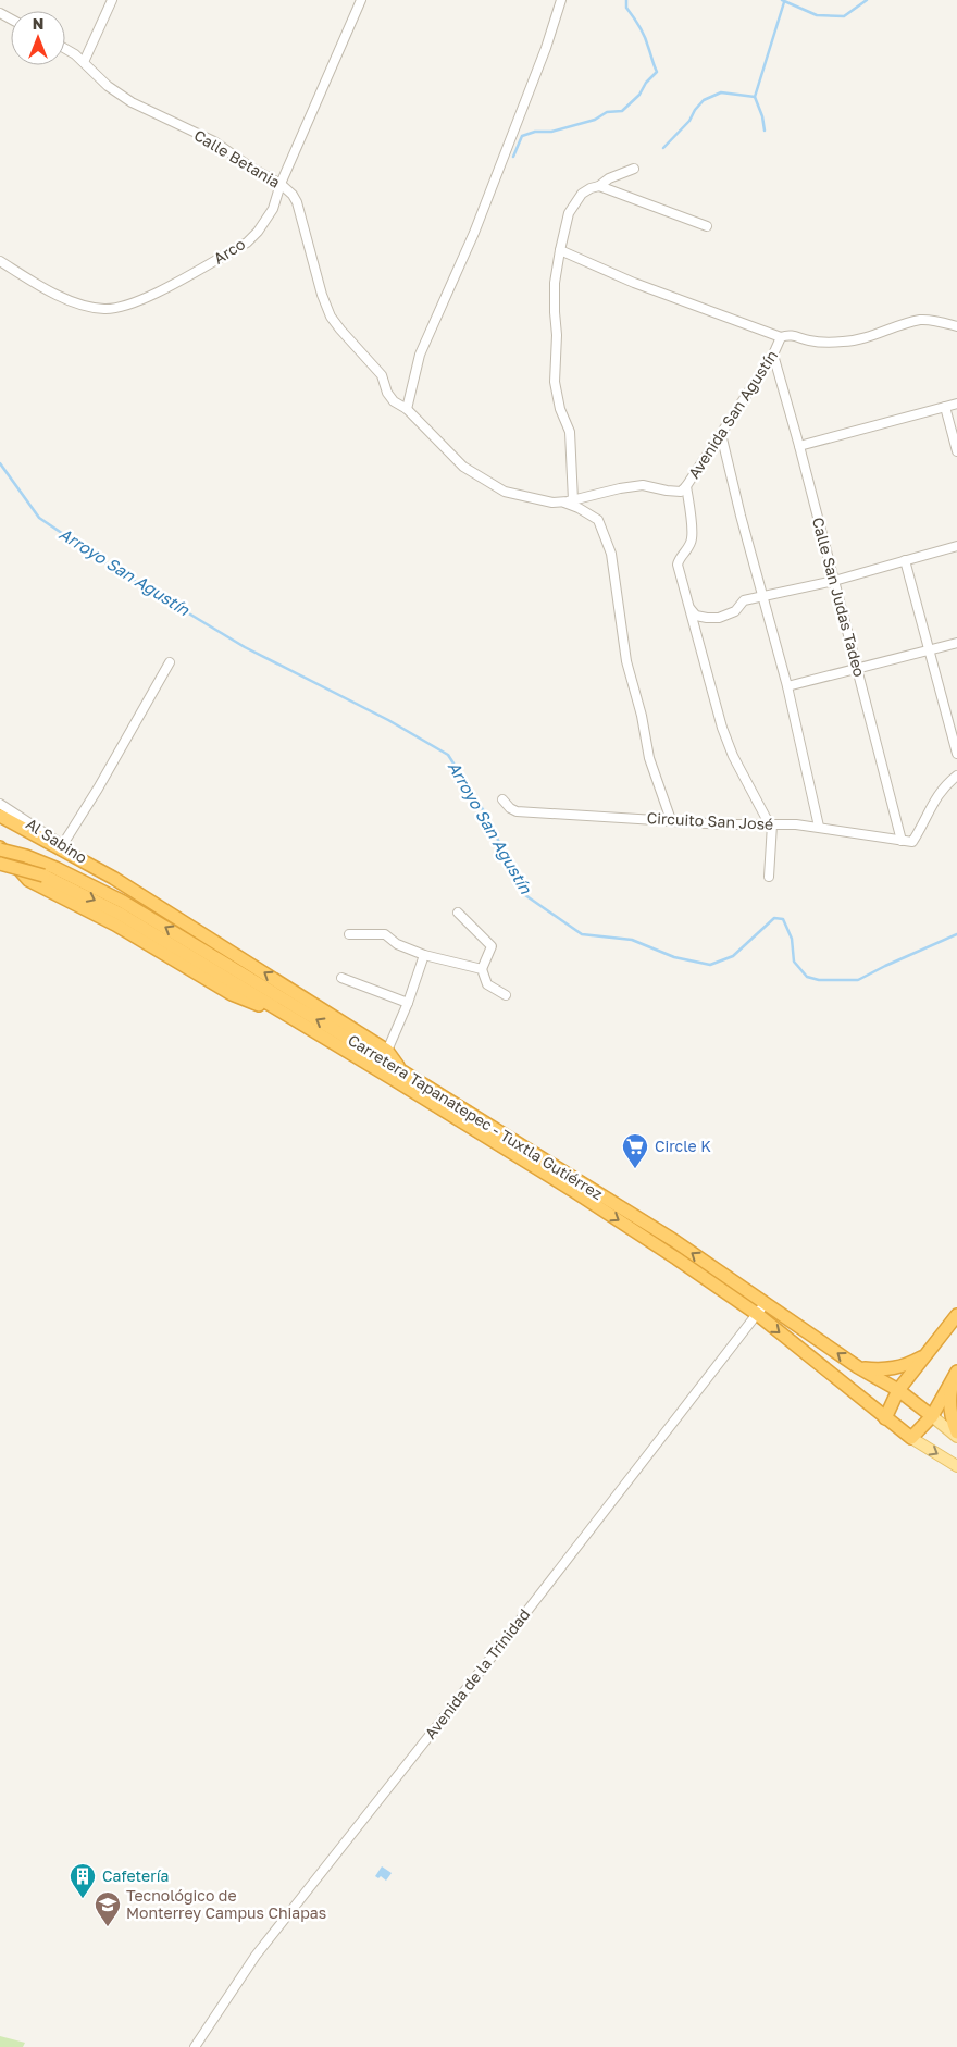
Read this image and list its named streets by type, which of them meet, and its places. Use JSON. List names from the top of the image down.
{
  "streets": {
    "highway": ["Carretera Tapanatepec - Tuxtla Gutiérrez"],
    "street": [
      "Calle Betania",
      "Arco",
      "Avenida San Agustín",
      "Calle San Judas Tadeo",
      "Circuito San José",
      "Al Sabino",
      "Avenida de la Trinidad"
    ]
  },
  "crossings": [
    ["Calle Betania", "Arco"],
    ["Calle Betania", "Avenida San Agustín"],
    ["Avenida San Agustín", "Calle San Judas Tadeo"],
    ["Calle San Judas Tadeo", "Circuito San José"],
    ["Carretera Tapanatepec - Tuxtla Gutiérrez", "Avenida de la Trinidad"]
  ],
  "water": ["Arroyo San Agustín"],
  "places": {
    "supermarket": ["Circle K"],
    "building": ["Cafetería"],
    "school or university": ["Tecnológico de Monterrey Campus Chiapas"]
  },
  "north": "top"
}
